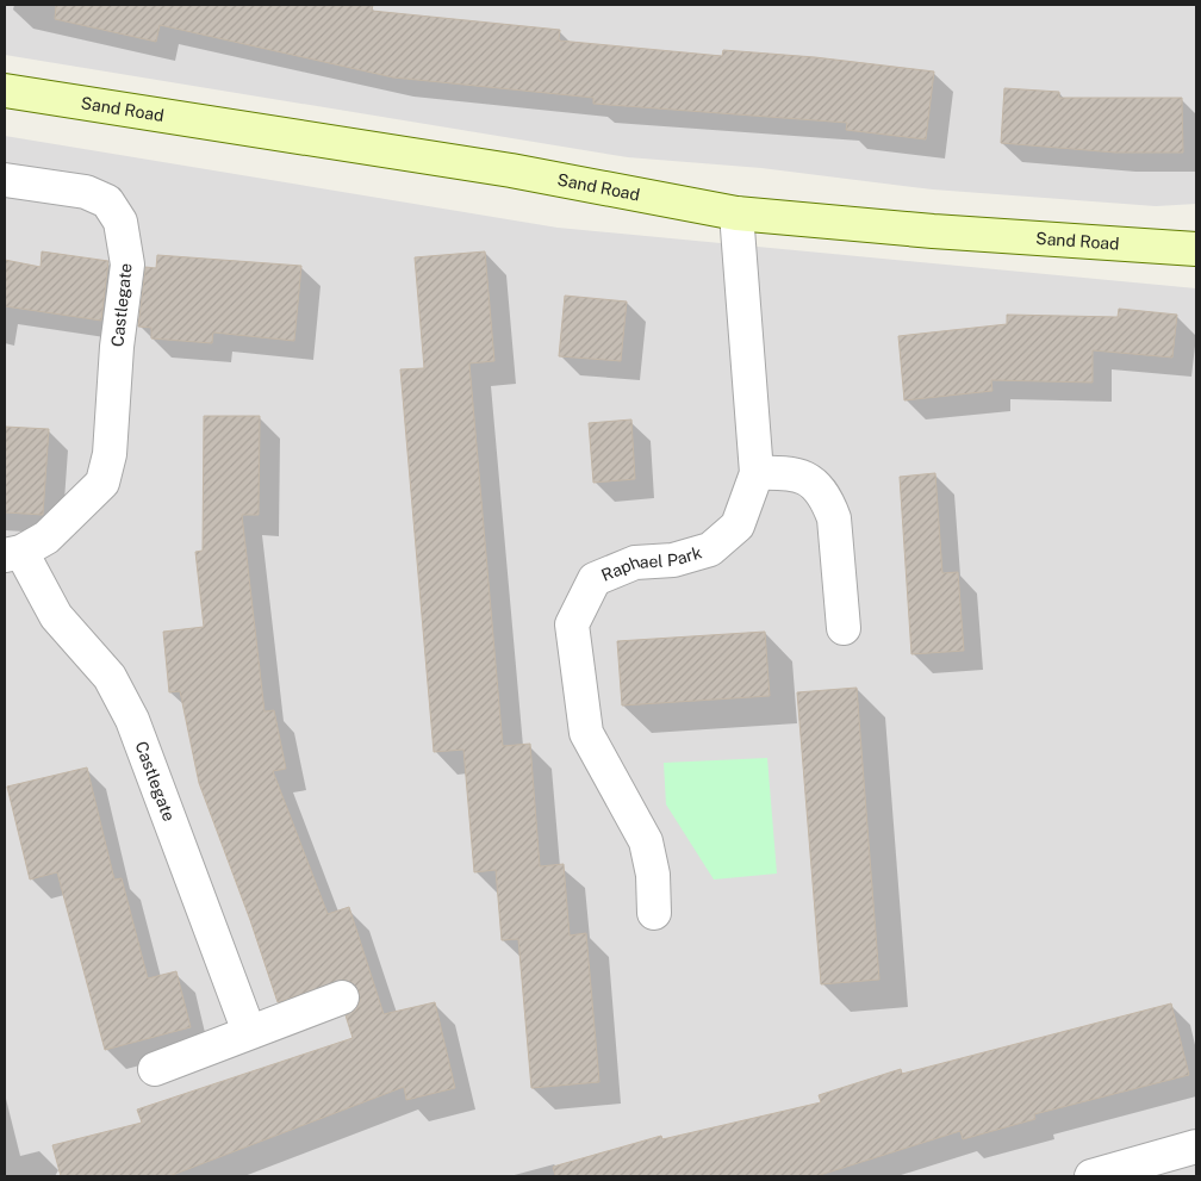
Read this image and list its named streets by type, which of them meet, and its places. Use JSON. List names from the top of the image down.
{
  "streets": {
    "street": ["Sand Road", "Castlegate", "Raphael Park"]
  },
  "crossings": [
    ["Sand Road", "Raphael Park"]
  ]
}
